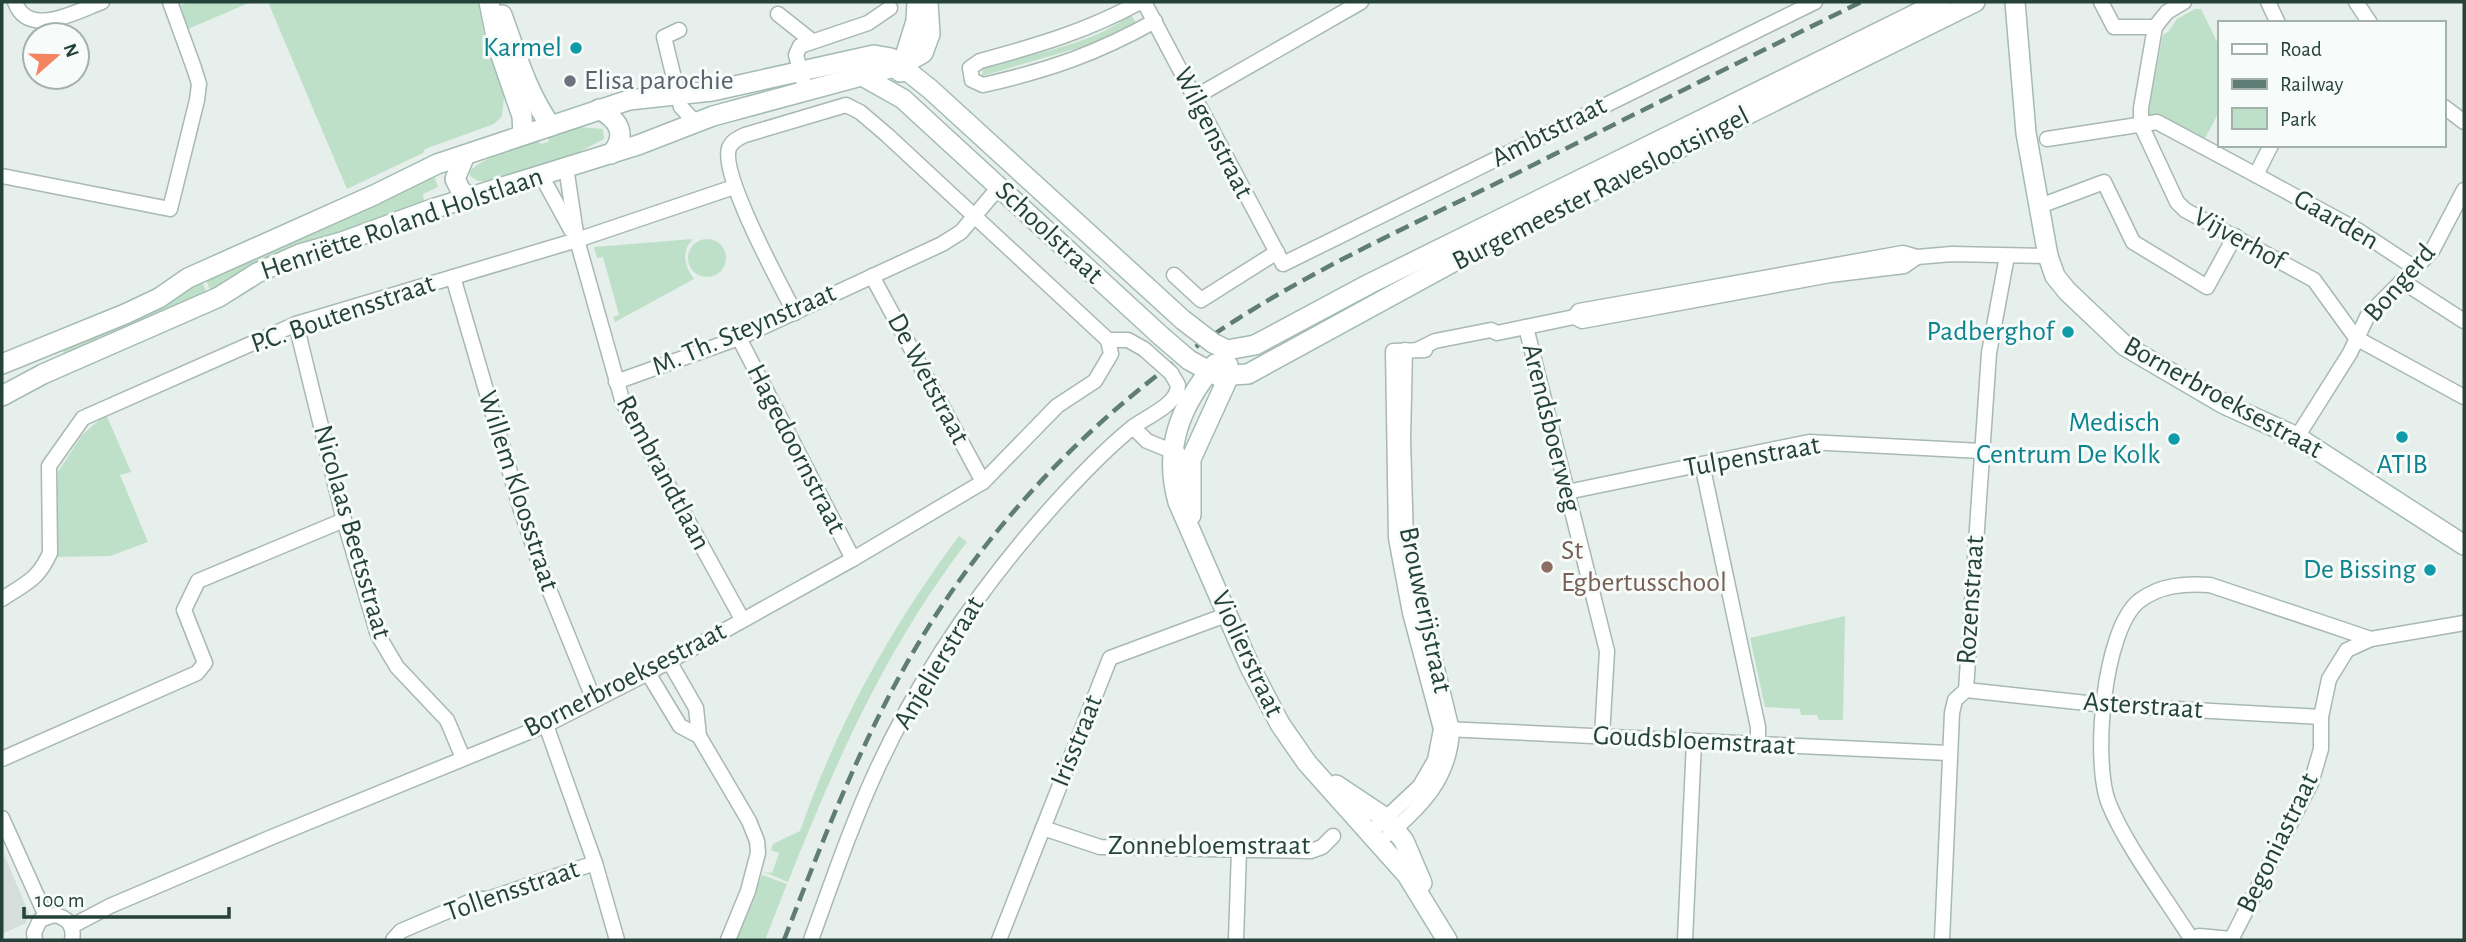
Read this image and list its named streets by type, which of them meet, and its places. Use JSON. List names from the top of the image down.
{
  "streets": {
    "main road": [
      "Burgemeester Raveslootsingel",
      "Henriëtte Roland Holstlaan",
      "Schoolstraat",
      "Bornerbroeksestraat",
      "Violierstraat"
    ],
    "street": [
      "Ambtstraat",
      "Wilgenstraat",
      "Gaarden",
      "Vijverhof",
      "Bongerd",
      "P.C. Boutensstraat",
      "M. Th. Steynstraat",
      "De Wetstraat",
      "Arendsboerweg",
      "Hagedoornstraat",
      "Tulpenstraat",
      "Rembrandtlaan",
      "Willem Kloosstraat",
      "Nicolaas Beetsstraat",
      "Rozenstraat",
      "Brouwerijstraat",
      "Anjelierstraat",
      "Asterstraat",
      "Irisstraat",
      "Goudsbloemstraat",
      "Begoniastraat",
      "Zonnebloemstraat",
      "Tollensstraat"
    ]
  },
  "crossings": [
    ["Ambtstraat", "Wilgenstraat"],
    ["Burgemeester Raveslootsingel", "Schoolstraat"],
    ["Burgemeester Raveslootsingel", "Violierstraat"],
    ["Gaarden", "Vijverhof"],
    ["Gaarden", "Bongerd"],
    ["Henriëtte Roland Holstlaan", "Schoolstraat"],
    ["Henriëtte Roland Holstlaan", "Rembrandtlaan"],
    ["Schoolstraat", "P.C. Boutensstraat"],
    ["Schoolstraat", "M. Th. Steynstraat"],
    ["Schoolstraat", "Bornerbroeksestraat"],
    ["Schoolstraat", "Violierstraat"],
    ["Schoolstraat", "Anjelierstraat"],
    ["Vijverhof", "Bongerd"],
    ["Bongerd", "Bornerbroeksestraat"],
    ["P.C. Boutensstraat", "Rembrandtlaan"],
    ["P.C. Boutensstraat", "Willem Kloosstraat"],
    ["P.C. Boutensstraat", "Nicolaas Beetsstraat"],
    ["M. Th. Steynstraat", "De Wetstraat"],
    ["M. Th. Steynstraat", "Hagedoornstraat"],
    ["M. Th. Steynstraat", "Rembrandtlaan"],
    ["De Wetstraat", "Bornerbroeksestraat"],
    ["Bornerbroeksestraat", "Hagedoornstraat"],
    ["Bornerbroeksestraat", "Rembrandtlaan"],
    ["Bornerbroeksestraat", "Willem Kloosstraat"],
    ["Bornerbroeksestraat", "Nicolaas Beetsstraat"],
    ["Bornerbroeksestraat", "Anjelierstraat"],
    ["Arendsboerweg", "Tulpenstraat"],
    ["Arendsboerweg", "Brouwerijstraat"],
    ["Arendsboerweg", "Goudsbloemstraat"],
    ["Tulpenstraat", "Rozenstraat"],
    ["Rozenstraat", "Asterstraat"],
    ["Rozenstraat", "Goudsbloemstraat"],
    ["Brouwerijstraat", "Violierstraat"],
    ["Brouwerijstraat", "Goudsbloemstraat"],
    ["Violierstraat", "Irisstraat"],
    ["Asterstraat", "Begoniastraat"],
    ["Irisstraat", "Zonnebloemstraat"]
  ],
  "places": [
    "Karmel",
    "Elisa parochie",
    "Padberghof",
    "ATIB",
    "Medisch Centrum De Kolk",
    "St Egbertusschool",
    "De Bissing"
  ],
  "legend": ["Road", "Railway", "Park"],
  "scale_bar": "100 m",
  "north": "right"
}
